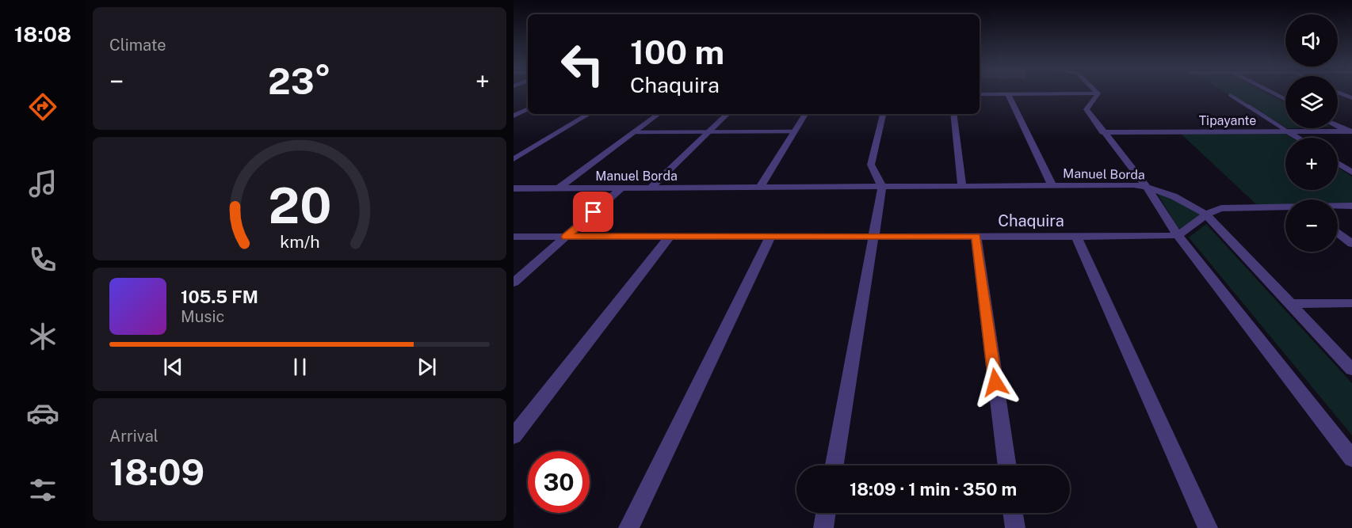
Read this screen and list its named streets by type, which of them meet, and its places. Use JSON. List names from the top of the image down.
{
  "streets": {
    "street": ["Tipayante", "Manuel Borda", "Chaquira"]
  },
  "page": {
    "tabs": "18:08",
    "tile": [
      "Climate",
      ["Arrival", "18:09"]
    ],
    "map_buttons": ["+", "−"],
    "turn": ["100 m", "Chaquira"],
    "heat": ["−", "23°", "+"],
    "song": ["105.5 FM", "Music"],
    "limit": "30",
    "trip": "18:09 · 1 min · 350 m",
    "gauge": ["20", "km/h"]
  }
}
